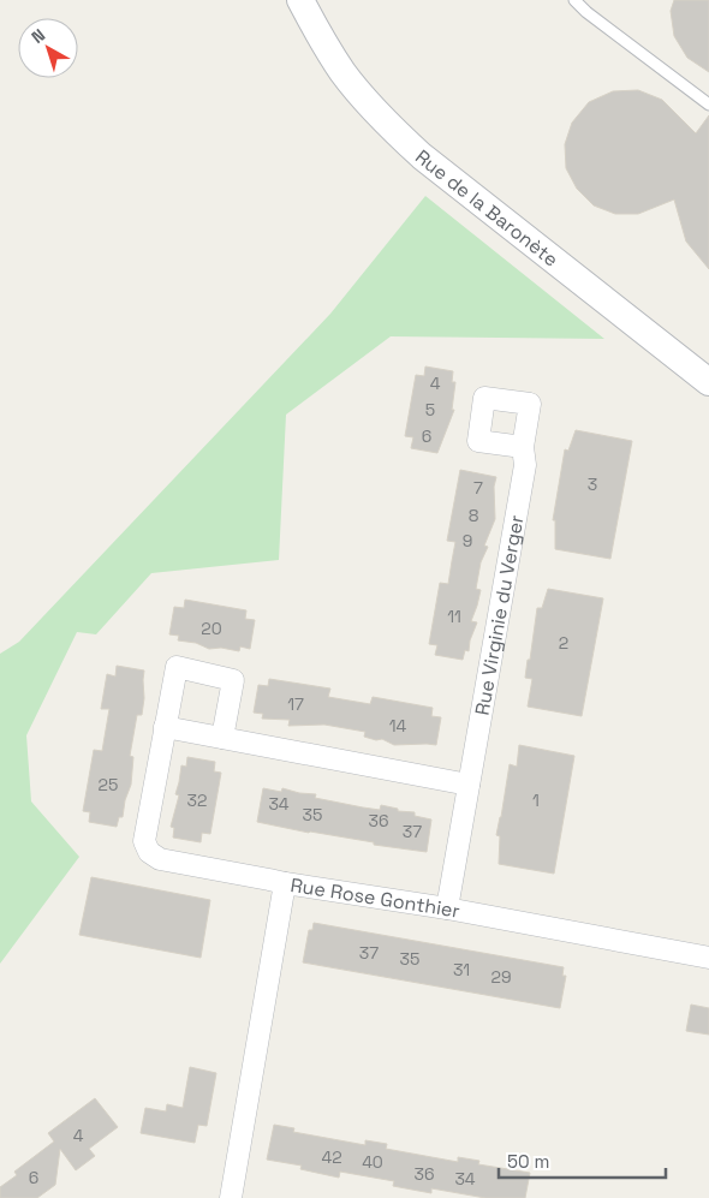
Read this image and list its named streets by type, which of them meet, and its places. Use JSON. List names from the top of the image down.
{
  "streets": {
    "street": ["Rue de la Baronète", "Rue Virginie du Verger", "Rue Rose Gonthier"]
  },
  "crossings": [
    ["Rue Virginie du Verger", "Rue Rose Gonthier"]
  ],
  "house_numbers": [
    "4",
    "5",
    "6",
    "3",
    "7",
    "8",
    "9",
    "11",
    "20",
    "2",
    "17",
    "14",
    "25",
    "32",
    "1",
    "34",
    "35",
    "36",
    "37",
    "37",
    "35",
    "31",
    "29",
    "4",
    "42",
    "40",
    "36",
    "6",
    "34"
  ],
  "scale_bar": "50 m",
  "north": "top left"
}
